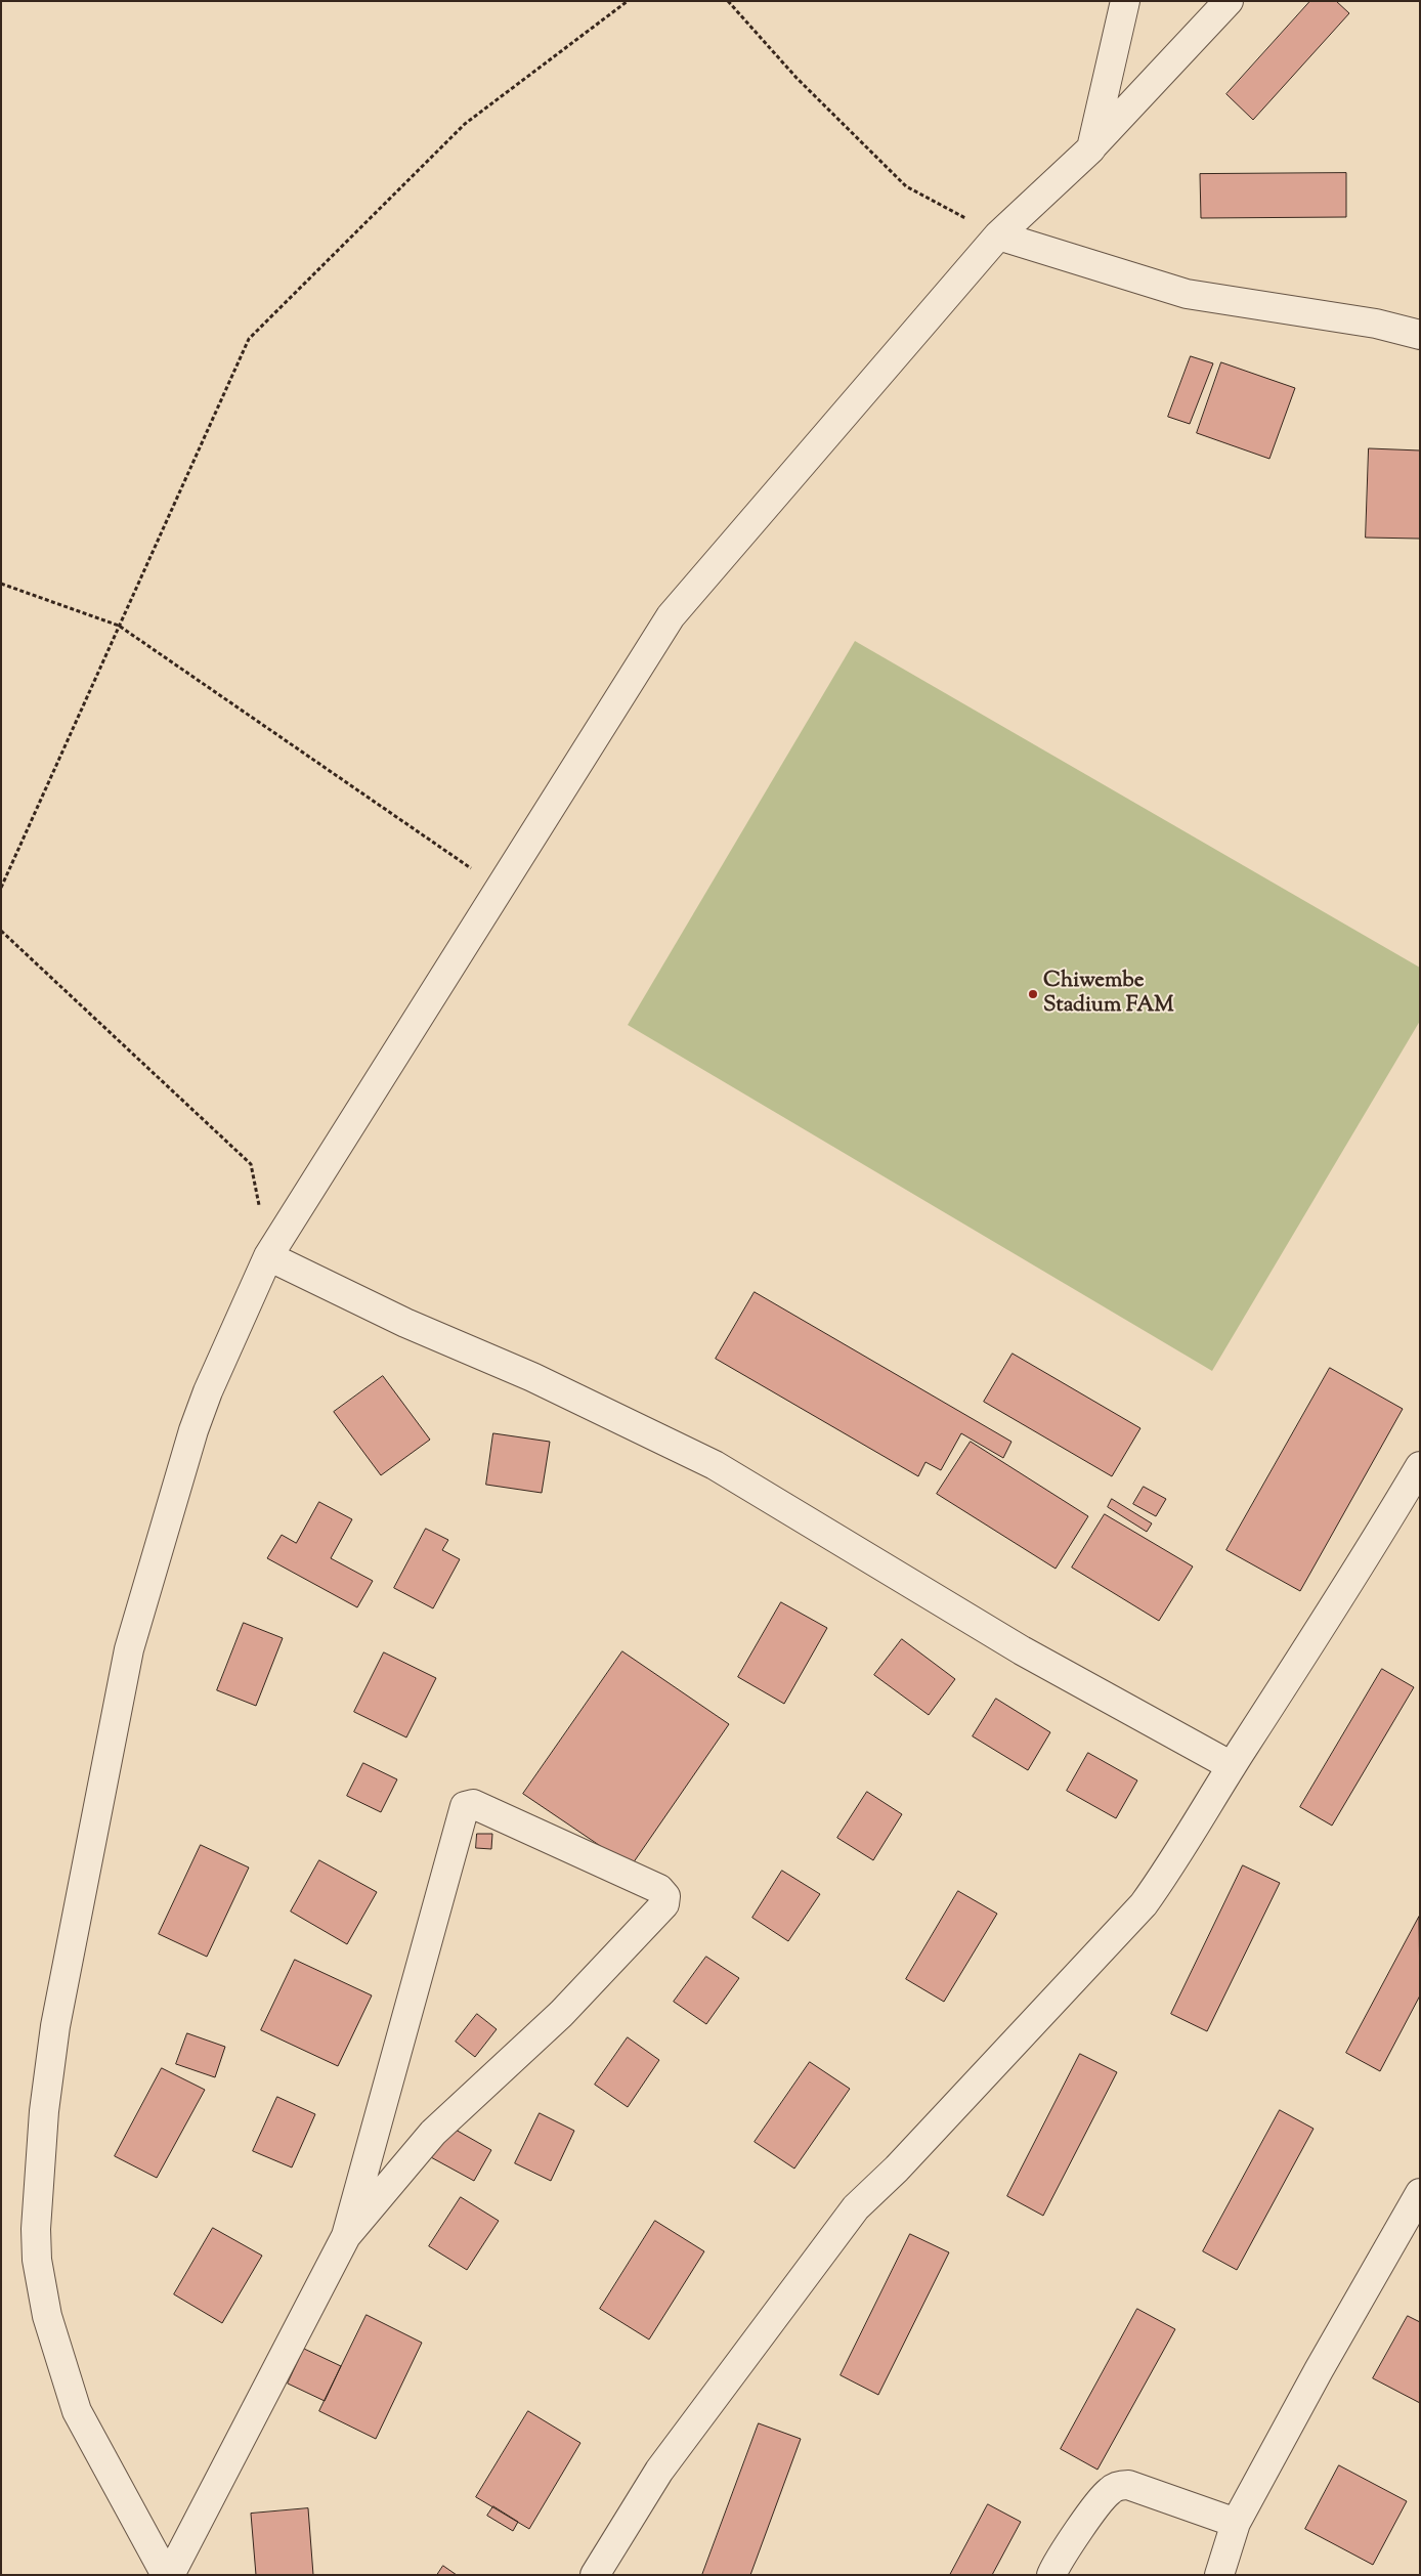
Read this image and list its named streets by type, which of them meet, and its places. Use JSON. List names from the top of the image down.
{
  "places": ["Chiwembe Stadium FAM"]
}
